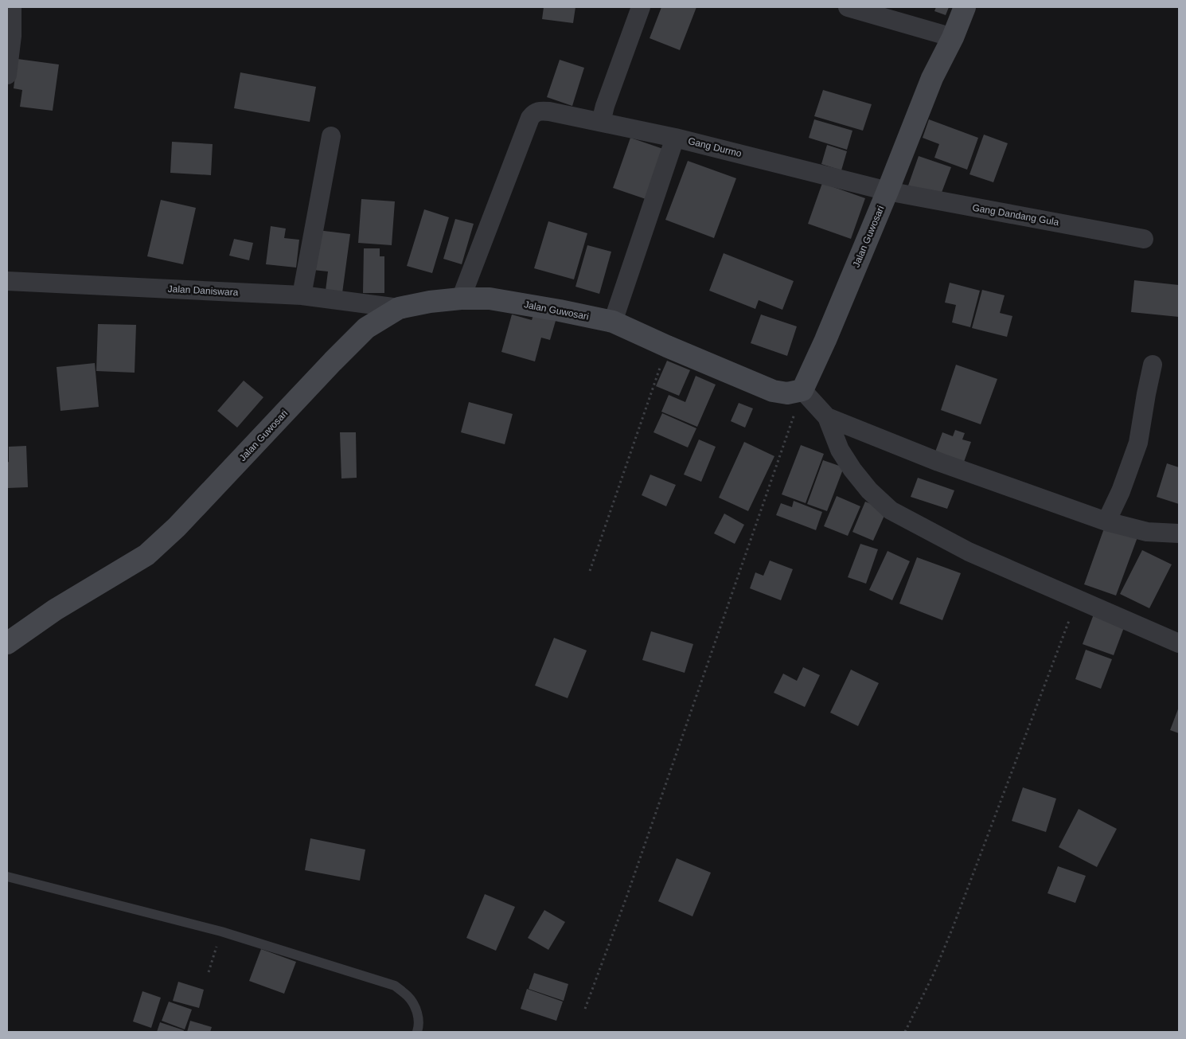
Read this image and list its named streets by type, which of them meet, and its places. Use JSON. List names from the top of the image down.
{
  "streets": {
    "street": [
      "Gang Durmo",
      "Gang Dandang Gula",
      "Jalan Guwosari",
      "Jalan Daniswara"
    ]
  },
  "crossings": [
    ["Gang Durmo", "Gang Dandang Gula"],
    ["Gang Durmo", "Jalan Guwosari"],
    ["Gang Dandang Gula", "Jalan Guwosari"],
    ["Jalan Guwosari", "Jalan Daniswara"]
  ]
}
